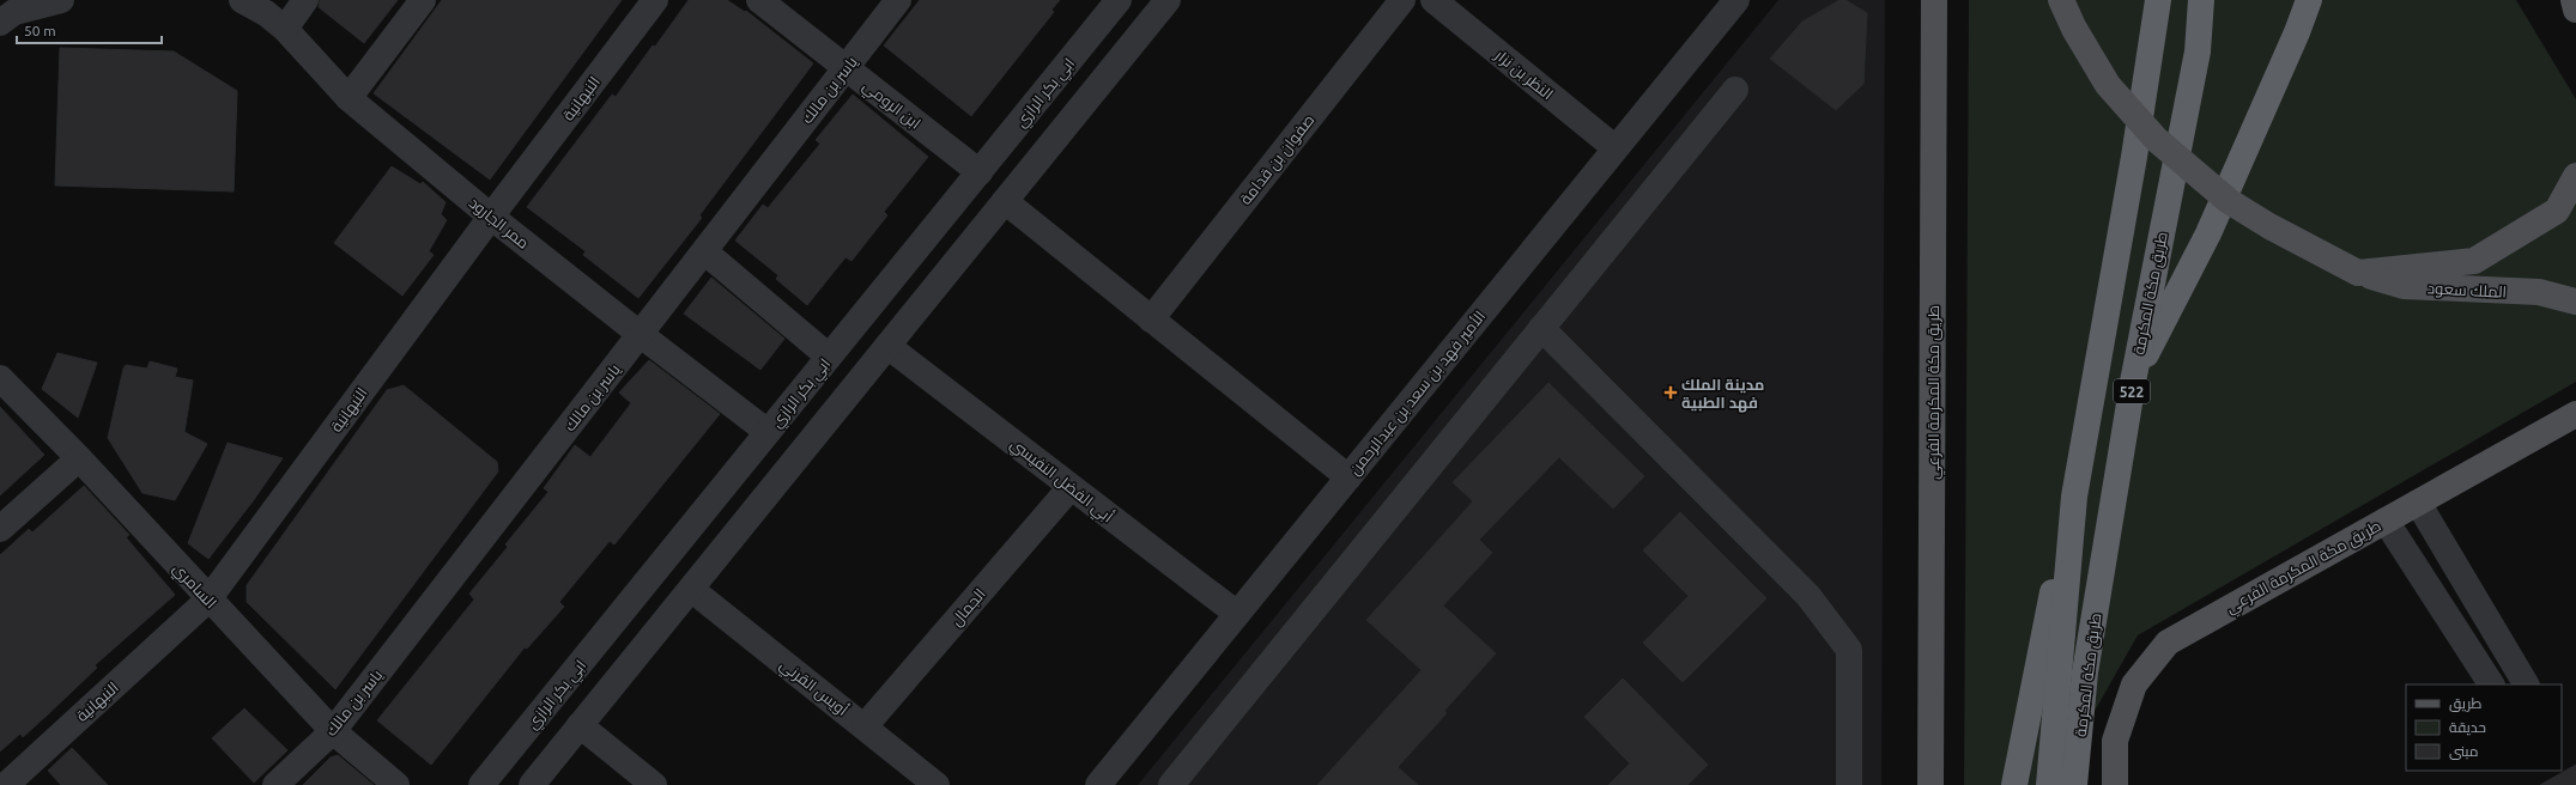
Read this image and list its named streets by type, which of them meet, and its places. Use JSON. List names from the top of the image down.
{
  "streets": {
    "highway": ["طريق مكة المكرمة", "522"],
    "main road": ["الملك سعود", "طريق مكة المكرمة الفرعي"],
    "street": [
      "النظر بن نزار",
      "ياسر بن مالك",
      "ابي بكر الرازي",
      "النبهانية",
      "ابن الرومي",
      "صفوان بن قدامة",
      "ممر الجارود",
      "الأمير فهد بن سعد بن عبدالرحمن",
      "أبي الفضل النفيسي",
      "السامري",
      "الجمال",
      "أويس القرني"
    ]
  },
  "crossings": [
    ["النظر بن نزار", "الأمير فهد بن سعد بن عبدالرحمن"],
    ["ياسر بن مالك", "ابن الرومي"],
    ["ياسر بن مالك", "ممر الجارود"],
    ["ياسر بن مالك", "السامري"],
    ["ابي بكر الرازي", "ابن الرومي"],
    ["ابي بكر الرازي", "ممر الجارود"],
    ["النبهانية", "ممر الجارود"],
    ["النبهانية", "السامري"],
    ["الأمير فهد بن سعد بن عبدالرحمن", "أبي الفضل النفيسي"],
    ["أبي الفضل النفيسي", "الجمال"],
    ["الجمال", "أويس القرني"]
  ],
  "places": {
    "health": ["مدينة الملك فهد الطبية"]
  },
  "legend": ["طريق", "حديقة", "مبنى"],
  "scale_bar": "50 m"
}
